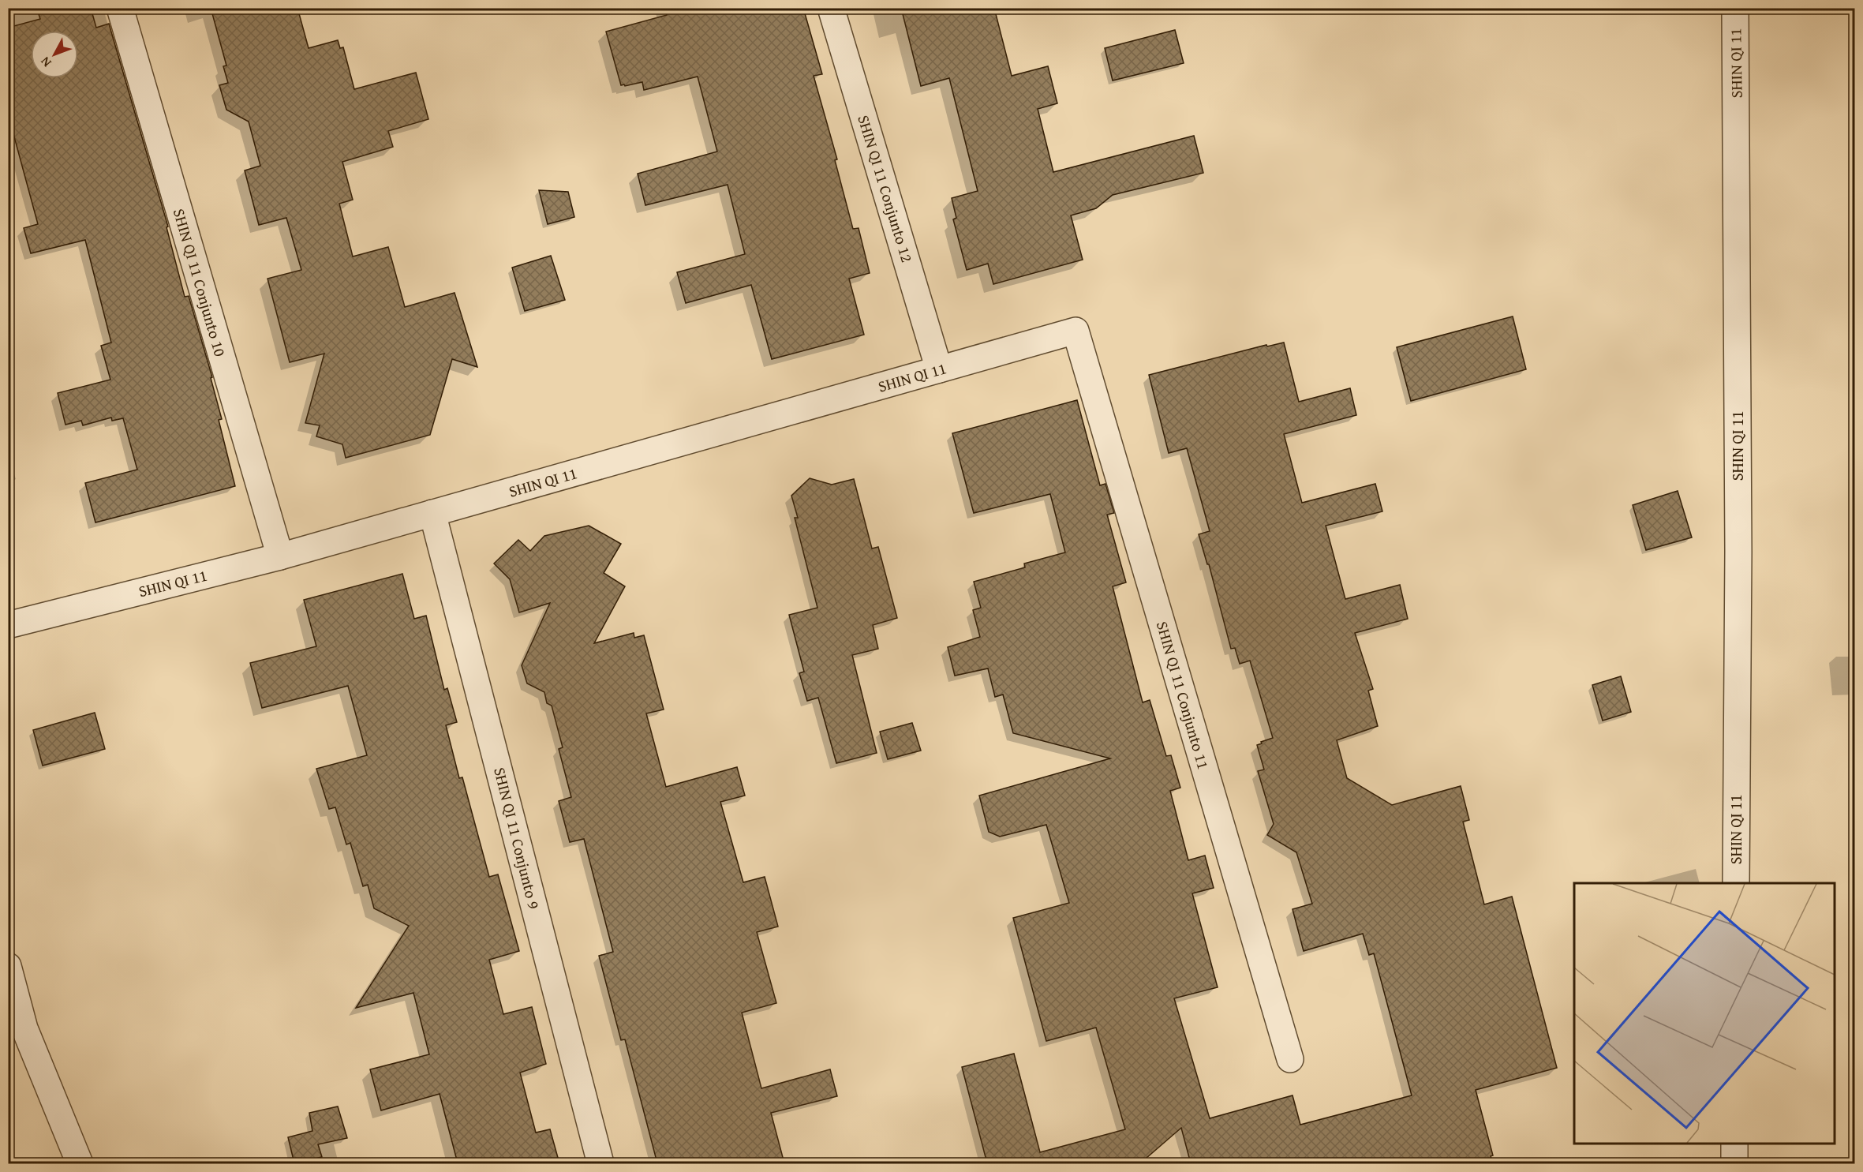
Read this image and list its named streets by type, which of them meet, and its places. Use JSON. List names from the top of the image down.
{
  "streets": {
    "street": [
      "SHIN QI 11",
      "SHIN QI 11 Conjunto 12",
      "SHIN QI 11 Conjunto 10",
      "SHIN QI 11 Conjunto 11",
      "SHIN QI 11 Conjunto 9"
    ]
  },
  "crossings": [
    ["SHIN QI 11", "SHIN QI 11 Conjunto 12"],
    ["SHIN QI 11", "SHIN QI 11 Conjunto 10"],
    ["SHIN QI 11", "SHIN QI 11 Conjunto 11"],
    ["SHIN QI 11", "SHIN QI 11 Conjunto 9"]
  ],
  "north": "bottom left"
}
